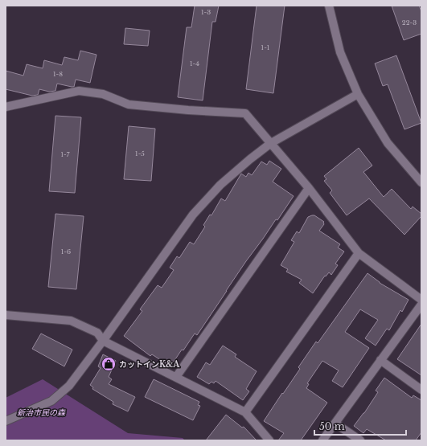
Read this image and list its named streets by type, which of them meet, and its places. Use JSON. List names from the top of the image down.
{
  "parks": ["新治市民の森"],
  "places": {
    "shop": ["カットインK&A"]
  },
  "house_numbers": [
    "1-3",
    "22-3",
    "1-1",
    "1-4",
    "1-8",
    "1-5",
    "1-7",
    "1-6"
  ],
  "scale_bar": "50 m"
}
